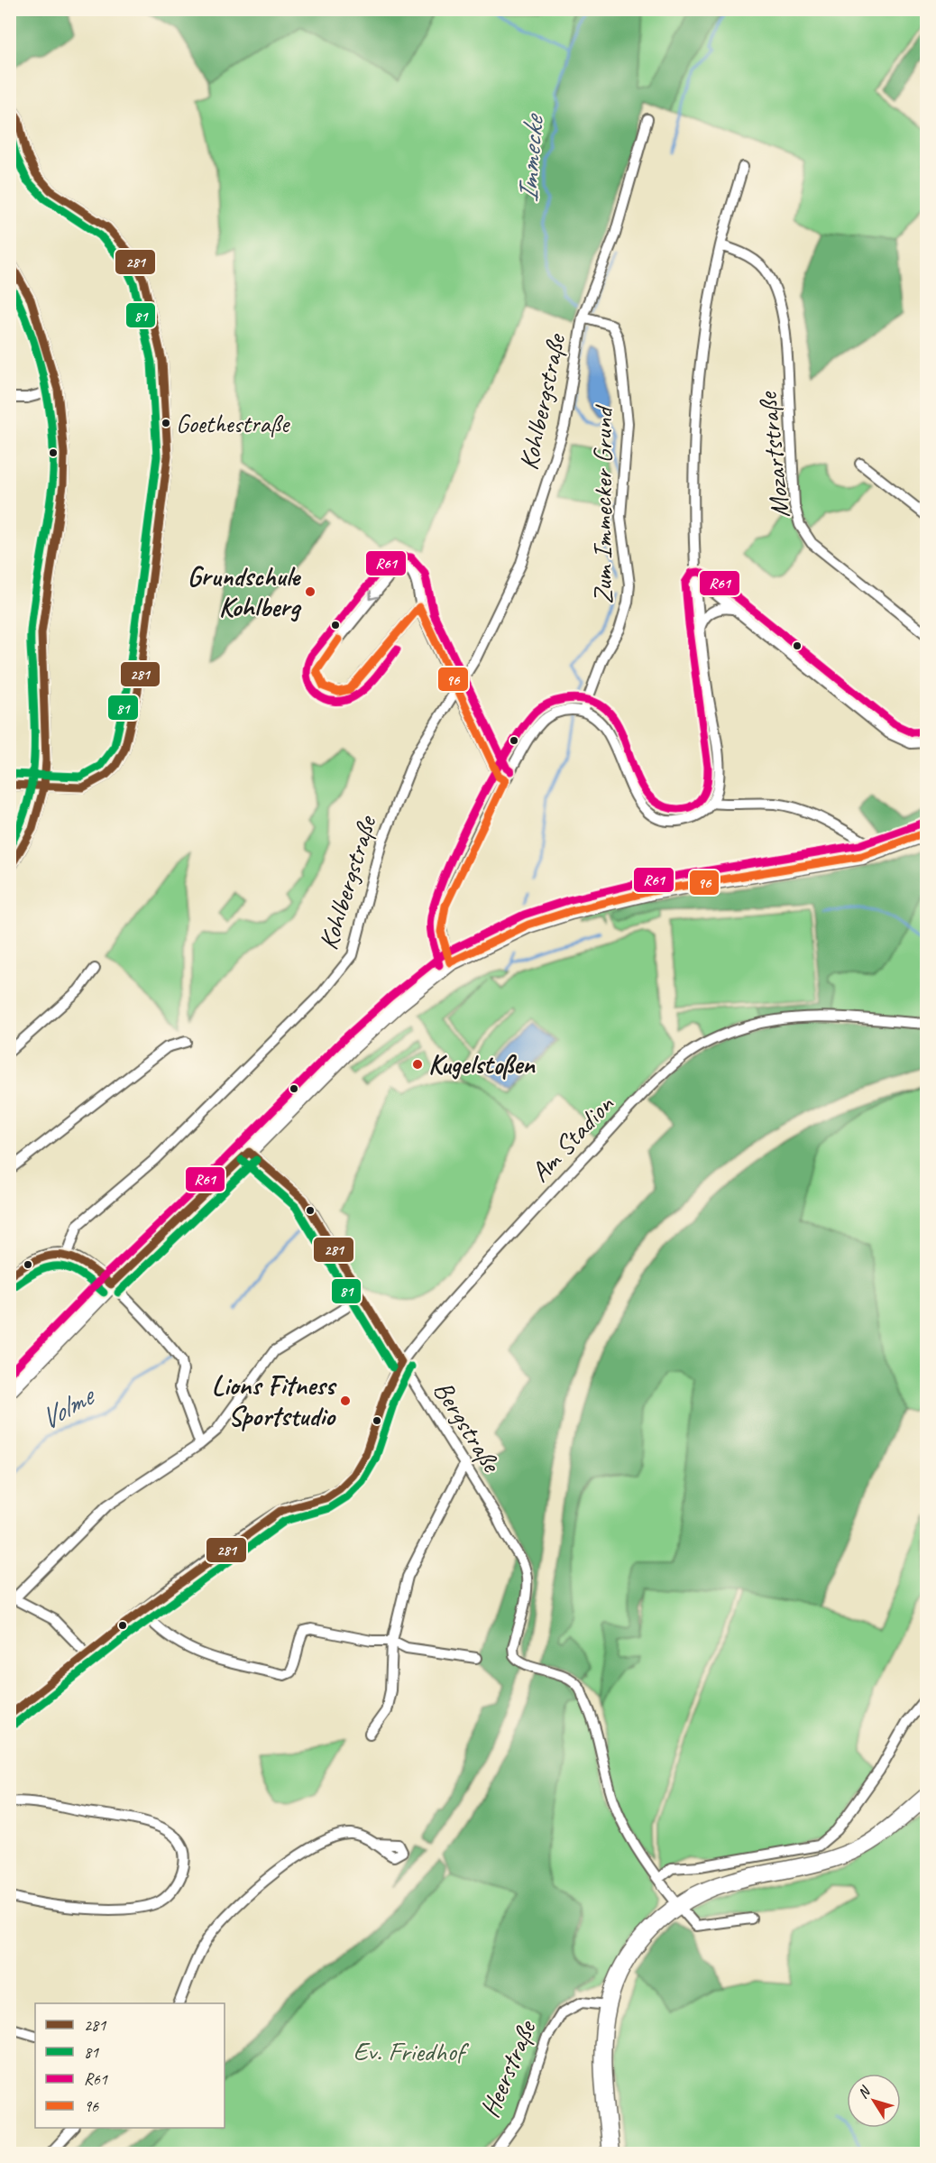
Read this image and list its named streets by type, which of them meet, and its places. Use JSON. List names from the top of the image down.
{
  "streets": {
    "street": [
      "Kohlbergstraße",
      "Mozartstraße",
      "Zum Immecker Grund",
      "Am Stadion",
      "Bergstraße",
      "Heerstraße"
    ]
  },
  "crossings": [
    ["Kohlbergstraße", "Zum Immecker Grund"],
    ["Am Stadion", "Bergstraße"]
  ],
  "water": ["Immecke", "Volme"],
  "parks": ["Ev. Friedhof"],
  "places": [
    "Goethestraße",
    "Grundschule Kohlberg",
    "Kugelstoßen",
    "Lions Fitness Sportstudio"
  ],
  "lines": [
    "transit line 281",
    "transit line 81",
    "transit line R61",
    "transit line 96"
  ],
  "legend": [
    "281",
    "81",
    "R61",
    "96"
  ],
  "north": "top left"
}
